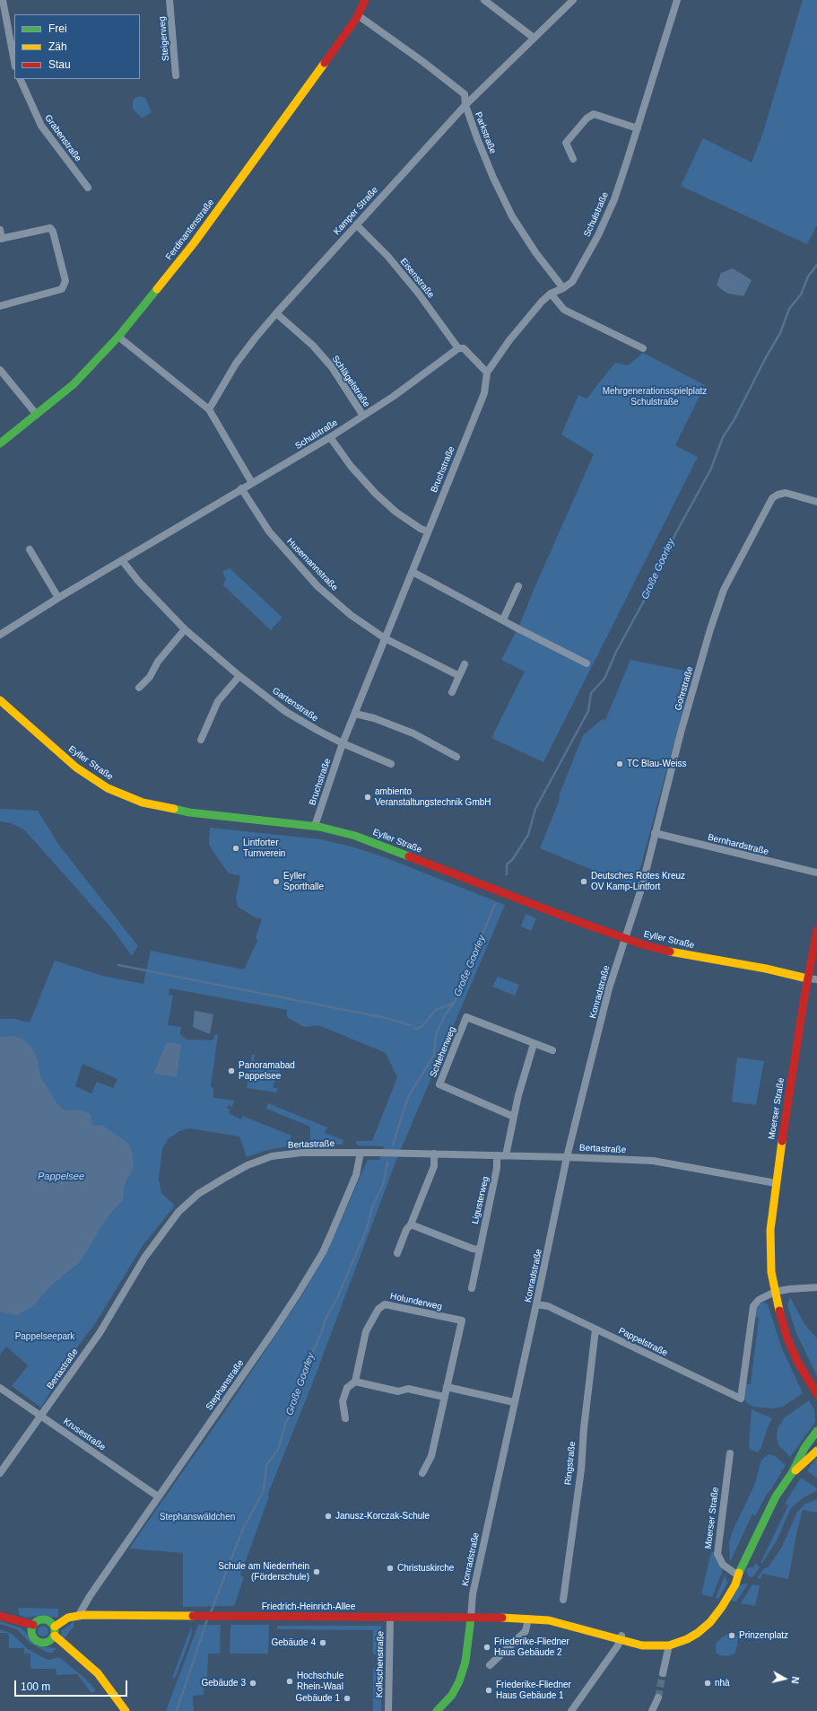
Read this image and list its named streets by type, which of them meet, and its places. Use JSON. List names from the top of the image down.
{
  "streets": {
    "main road": [
      "Ferdinantenstraße",
      "Eyller Straße",
      "Moerser Straße",
      "Friedrich-Heinrich-Allee"
    ],
    "street": [
      "Steigerweg",
      "Parkstraße",
      "Grabenstraße",
      "Kamper Straße",
      "Schulstraße",
      "Eisenstraße",
      "Schlägelstraße",
      "Bruchstraße",
      "Husemannstraße",
      "Gohrstraße",
      "Gartenstraße",
      "Bernhardstraße",
      "Konradstraße",
      "Schlehenweg",
      "Bertastraße",
      "Ligusterweg",
      "Holunderweg",
      "Pappelstraße",
      "Stephanstraße",
      "Krusestraße",
      "Ringstraße",
      "Kolkschenstraße"
    ]
  },
  "crossings": [
    ["Parkstraße", "Kamper Straße"],
    ["Parkstraße", "Schulstraße"],
    ["Parkstraße", "Ferdinantenstraße"],
    ["Kamper Straße", "Eisenstraße"],
    ["Kamper Straße", "Schlägelstraße"],
    ["Schulstraße", "Eisenstraße"],
    ["Schulstraße", "Schlägelstraße"],
    ["Schulstraße", "Bruchstraße"],
    ["Schulstraße", "Husemannstraße"],
    ["Schulstraße", "Gartenstraße"],
    ["Bruchstraße", "Husemannstraße"],
    ["Bruchstraße", "Gartenstraße"],
    ["Bruchstraße", "Eyller Straße"],
    ["Gohrstraße", "Eyller Straße"],
    ["Gohrstraße", "Bernhardstraße"],
    ["Gohrstraße", "Konradstraße"],
    ["Eyller Straße", "Konradstraße"],
    ["Eyller Straße", "Moerser Straße"],
    ["Konradstraße", "Bertastraße"],
    ["Konradstraße", "Pappelstraße"],
    ["Konradstraße", "Friedrich-Heinrich-Allee"],
    ["Moerser Straße", "Bertastraße"],
    ["Moerser Straße", "Pappelstraße"],
    ["Bertastraße", "Ligusterweg"],
    ["Bertastraße", "Stephanstraße"],
    ["Bertastraße", "Krusestraße"],
    ["Pappelstraße", "Ringstraße"],
    ["Stephanstraße", "Krusestraße"],
    ["Stephanstraße", "Friedrich-Heinrich-Allee"],
    ["Friedrich-Heinrich-Allee", "Kolkschenstraße"]
  ],
  "water": ["Große Goorley", "Pappelsee"],
  "parks": ["Mehrgenerationsspielplatz Schulstraße", "Pappelseepark", "Stephanswäldchen"],
  "places": [
    "TC Blau-Weiss",
    "ambiento Veranstaltungstechnik GmbH",
    "Lintforter Turnverein",
    "Eyller Sporthalle",
    "Deutsches Rotes Kreuz OV Kamp-Lintfort",
    "Panoramabad Pappelsee",
    "Janusz-Korczak-Schule",
    "Christuskirche",
    "Schule am Niederrhein (Förderschule)",
    "Prinzenplatz",
    "Gebäude 4",
    "Friederike-Fliedner Haus Gebäude 2",
    "Hochschule Rhein-Waal",
    "Gebäude 3",
    "nhà",
    "Friederike-Fliedner Haus Gebäude 1",
    "Gebäude 1"
  ],
  "legend": ["Frei", "Zäh", "Stau"],
  "scale_bar": "100 m",
  "north": "right"
}
